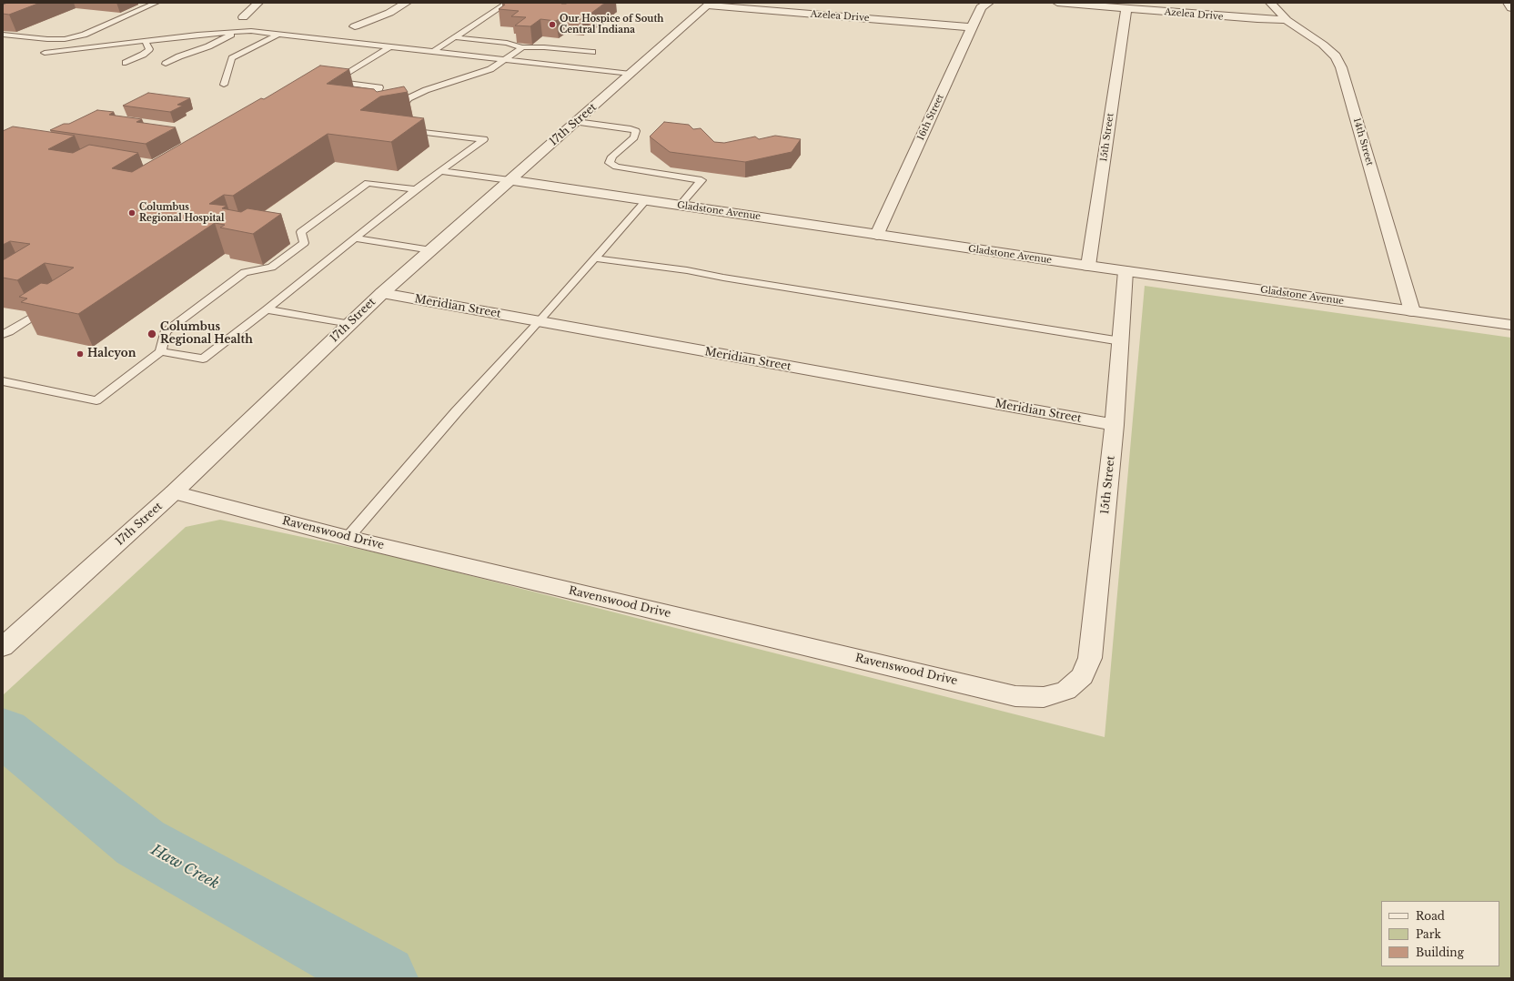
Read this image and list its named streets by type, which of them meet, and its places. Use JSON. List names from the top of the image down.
{
  "streets": {
    "street": [
      "Azelea Drive",
      "16th Street",
      "17th Street",
      "15th Street",
      "14th Street",
      "Gladstone Avenue",
      "Meridian Street",
      "Ravenswood Drive"
    ]
  },
  "crossings": [
    ["Azelea Drive", "16th Street"],
    ["Azelea Drive", "17th Street"],
    ["Azelea Drive", "15th Street"],
    ["Azelea Drive", "14th Street"],
    ["16th Street", "Gladstone Avenue"],
    ["17th Street", "Gladstone Avenue"],
    ["17th Street", "Meridian Street"],
    ["17th Street", "Ravenswood Drive"],
    ["15th Street", "Gladstone Avenue"],
    ["15th Street", "Meridian Street"],
    ["15th Street", "Ravenswood Drive"],
    ["14th Street", "Gladstone Avenue"]
  ],
  "water": ["Haw Creek"],
  "places": [
    "Our Hospice of South Central Indiana",
    "Columbus Regional Hospital",
    "Columbus Regional Health",
    "Halcyon"
  ],
  "legend": ["Road", "Park", "Building"]
}
